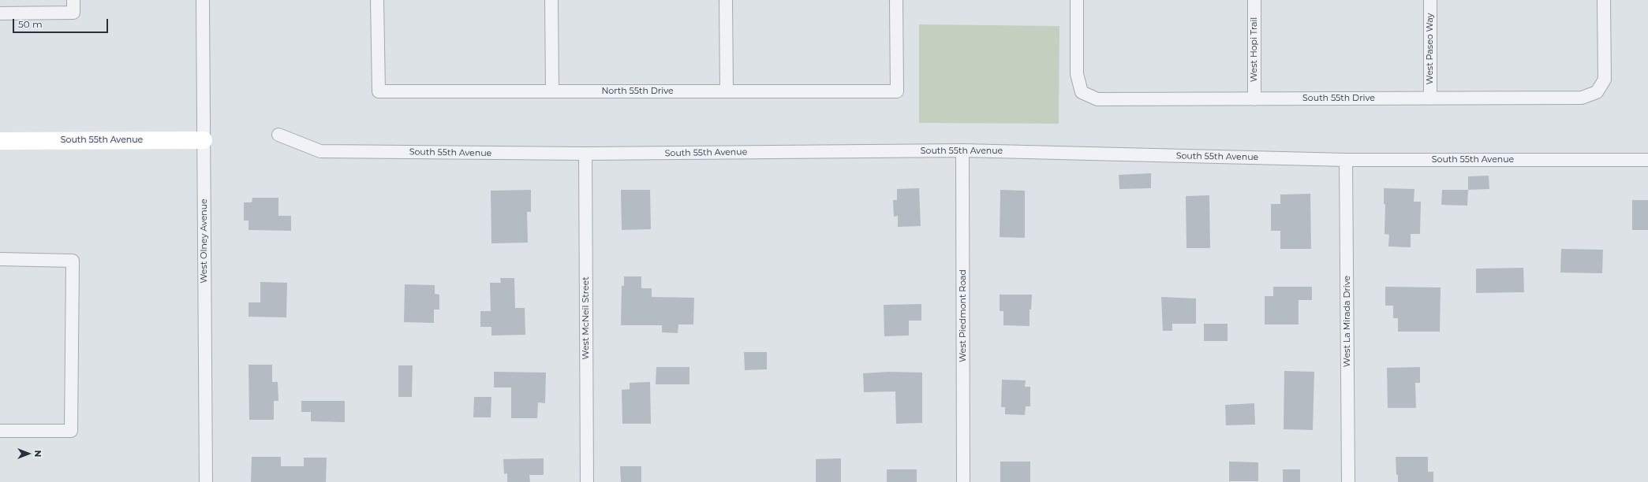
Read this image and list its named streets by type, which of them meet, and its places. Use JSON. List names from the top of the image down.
{
  "streets": {
    "street": [
      "West Paseo Way",
      "West Hopi Trail",
      "North 55th Drive",
      "South 55th Drive",
      "South 55th Avenue",
      "West Olney Avenue",
      "West Piedmont Road",
      "West McNeil Street",
      "West La Mirada Drive"
    ]
  },
  "crossings": [
    ["West Paseo Way", "South 55th Drive"],
    ["West Hopi Trail", "South 55th Drive"],
    ["South 55th Avenue", "West Olney Avenue"],
    ["South 55th Avenue", "West Piedmont Road"],
    ["South 55th Avenue", "West McNeil Street"],
    ["South 55th Avenue", "West La Mirada Drive"]
  ],
  "scale_bar": "50 m",
  "north": "right"
}
